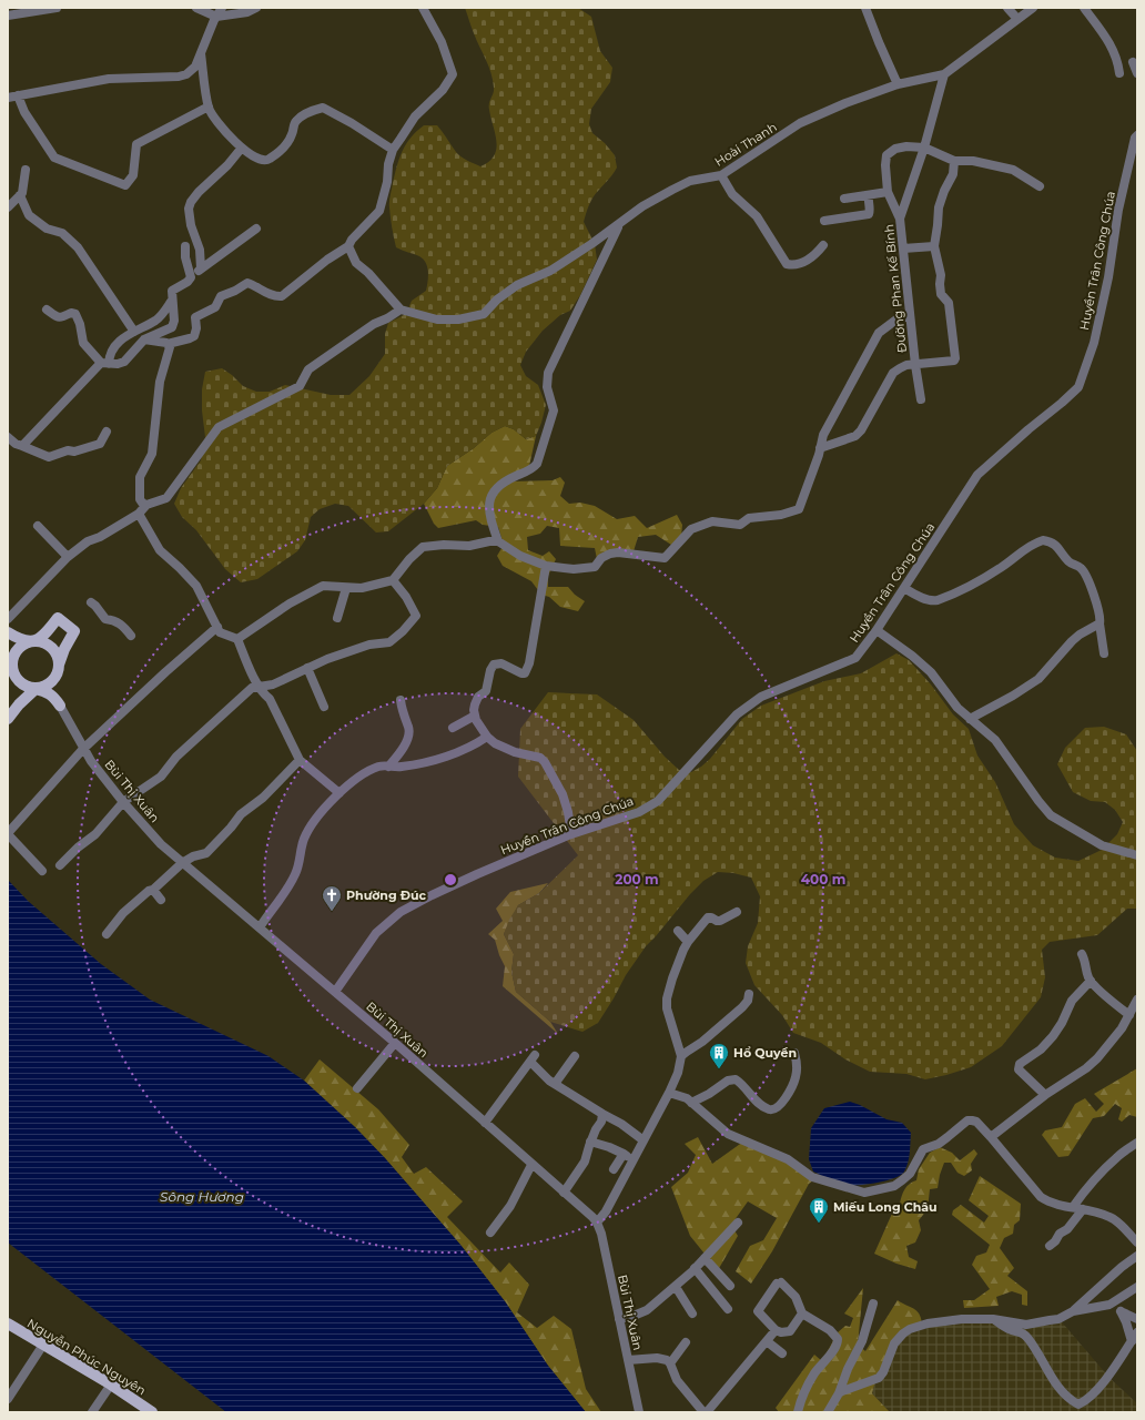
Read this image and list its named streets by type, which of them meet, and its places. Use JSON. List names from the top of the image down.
{
  "streets": {
    "main road": ["Nguyễn Phúc Nguyên"],
    "street": [
      "Hoài Thanh",
      "Huyền Trân Công Chúa",
      "Đường Phan Kế Bính",
      "Bùi Thị Xuân"
    ]
  },
  "crossings": [
    ["Hoài Thanh", "Đường Phan Kế Bính"],
    ["Huyền Trân Công Chúa", "Bùi Thị Xuân"]
  ],
  "water": ["Sông Hương"],
  "places": {
    "church": ["Phường Đúc"],
    "building": ["Hổ Quyền", "Miếu Long Châu"]
  },
  "rings": ["200 m", "400 m"]
}
